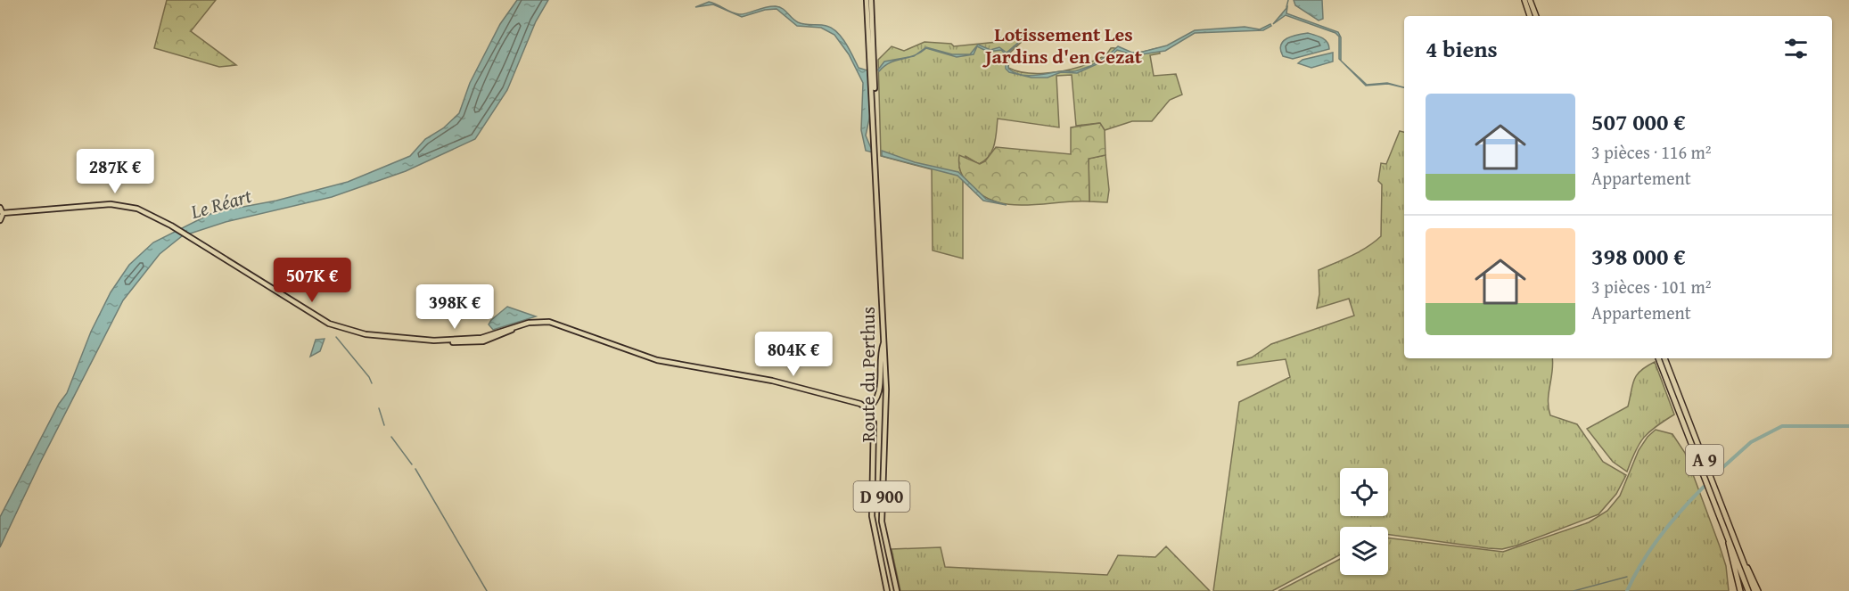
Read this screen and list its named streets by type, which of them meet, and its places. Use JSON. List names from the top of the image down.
{
  "streets": {
    "highway": ["A 9"],
    "main road": ["Route du Perthus", "D 900"]
  },
  "districts": ["Lotissement Les Jardins d'en Cezat"],
  "water": ["Le Réart"],
  "page": {
    "heading": "4 biens",
    "list": [
      {
        "name": "507 000 €",
        "note": "3 pièces · 116 m² · Appartement"
      },
      {
        "name": "398 000 €",
        "note": "3 pièces · 101 m² · Appartement"
      }
    ],
    "price": [
      "287K €",
      "507K €",
      "398K €",
      "804K €"
    ]
  }
}
